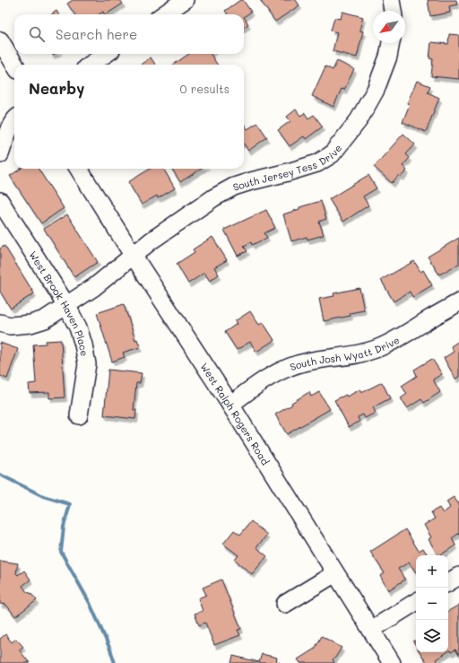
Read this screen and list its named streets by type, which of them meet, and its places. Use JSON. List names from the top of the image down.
{
  "streets": {
    "street": [
      "South Jersey Tess Drive",
      "West Brook Haven Place",
      "South Josh Wyatt Drive",
      "West Ralph Rogers Road"
    ]
  },
  "crossings": [
    ["South Jersey Tess Drive", "West Brook Haven Place"],
    ["South Jersey Tess Drive", "West Ralph Rogers Road"],
    ["South Josh Wyatt Drive", "West Ralph Rogers Road"]
  ],
  "north": "bottom left",
  "page": {
    "search": "Search here",
    "heading": ["Nearby", "0 results"],
    "map_buttons": ["+", "−"]
  }
}
